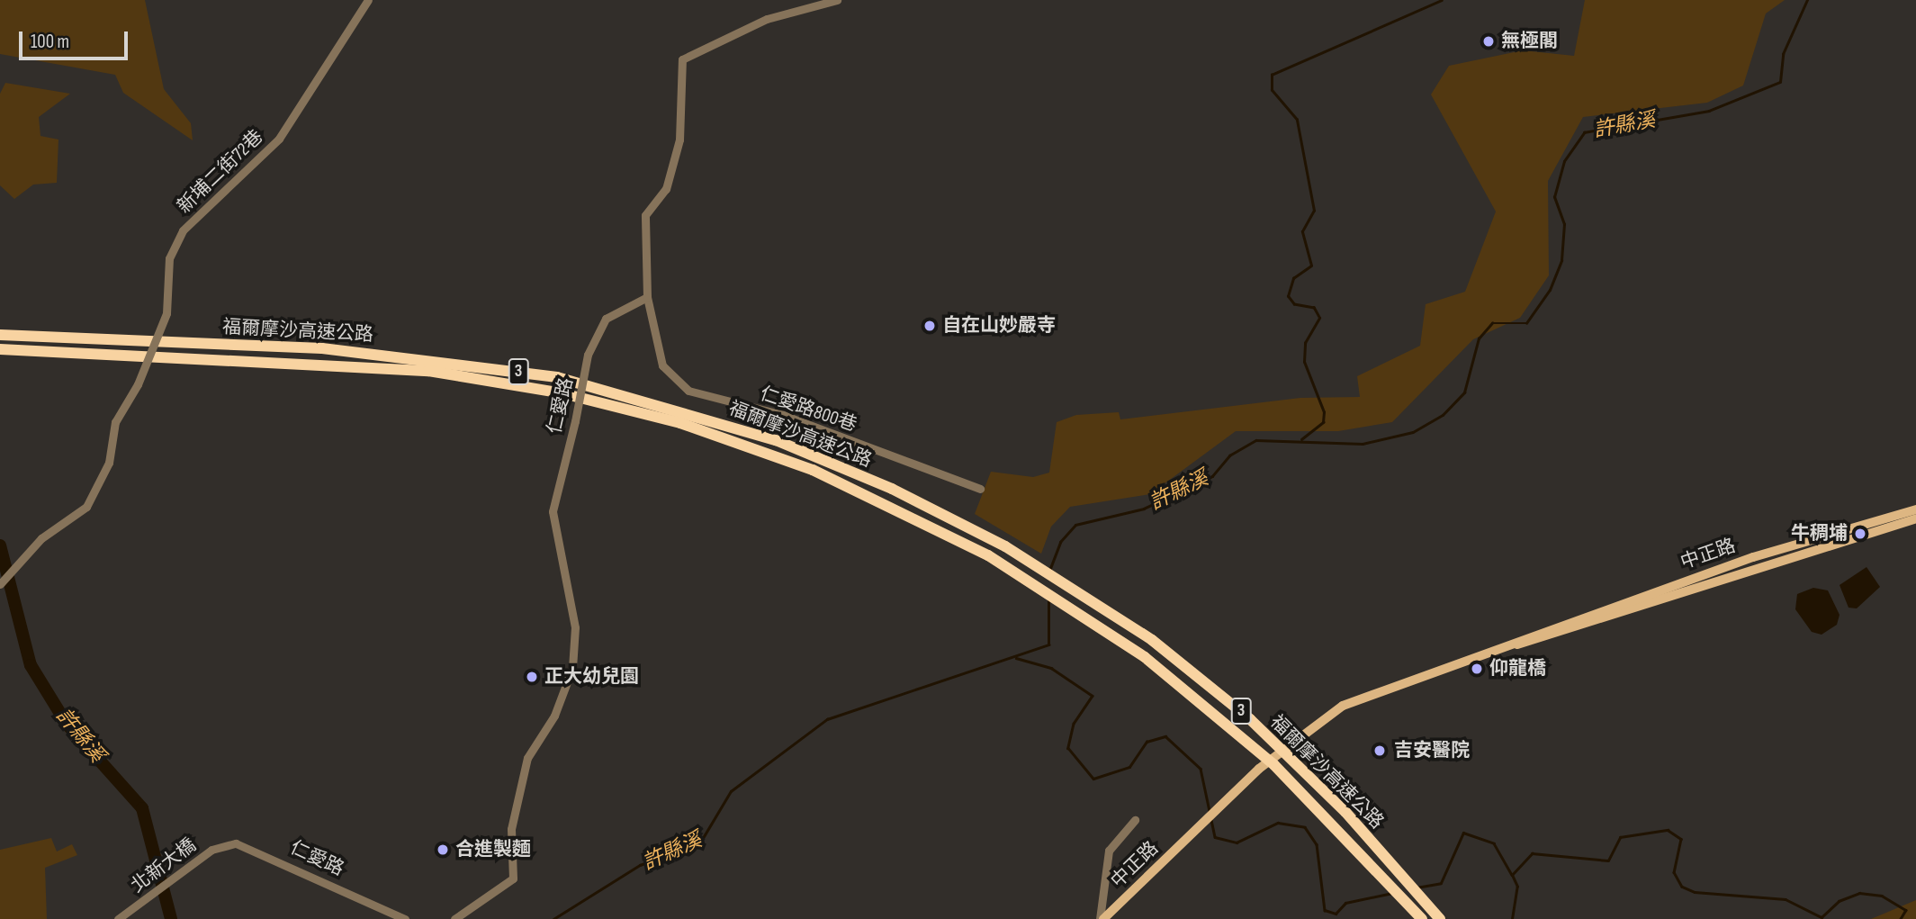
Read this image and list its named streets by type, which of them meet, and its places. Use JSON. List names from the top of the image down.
{
  "streets": {
    "highway": ["福爾摩沙高速公路", "3"],
    "main road": ["中正路"],
    "street": [
      "新埔二街72巷",
      "仁愛路",
      "仁愛路800巷",
      "北新大橋"
    ]
  },
  "crossings": [
    ["仁愛路", "仁愛路800巷"],
    ["仁愛路", "北新大橋"]
  ],
  "water": ["許縣溪"],
  "places": [
    "無極閣",
    "自在山妙嚴寺",
    "牛稠埔",
    "仰龍橋",
    "正大幼兒園",
    "吉安醫院",
    "合進製麵"
  ],
  "scale_bar": "100 m"
}
